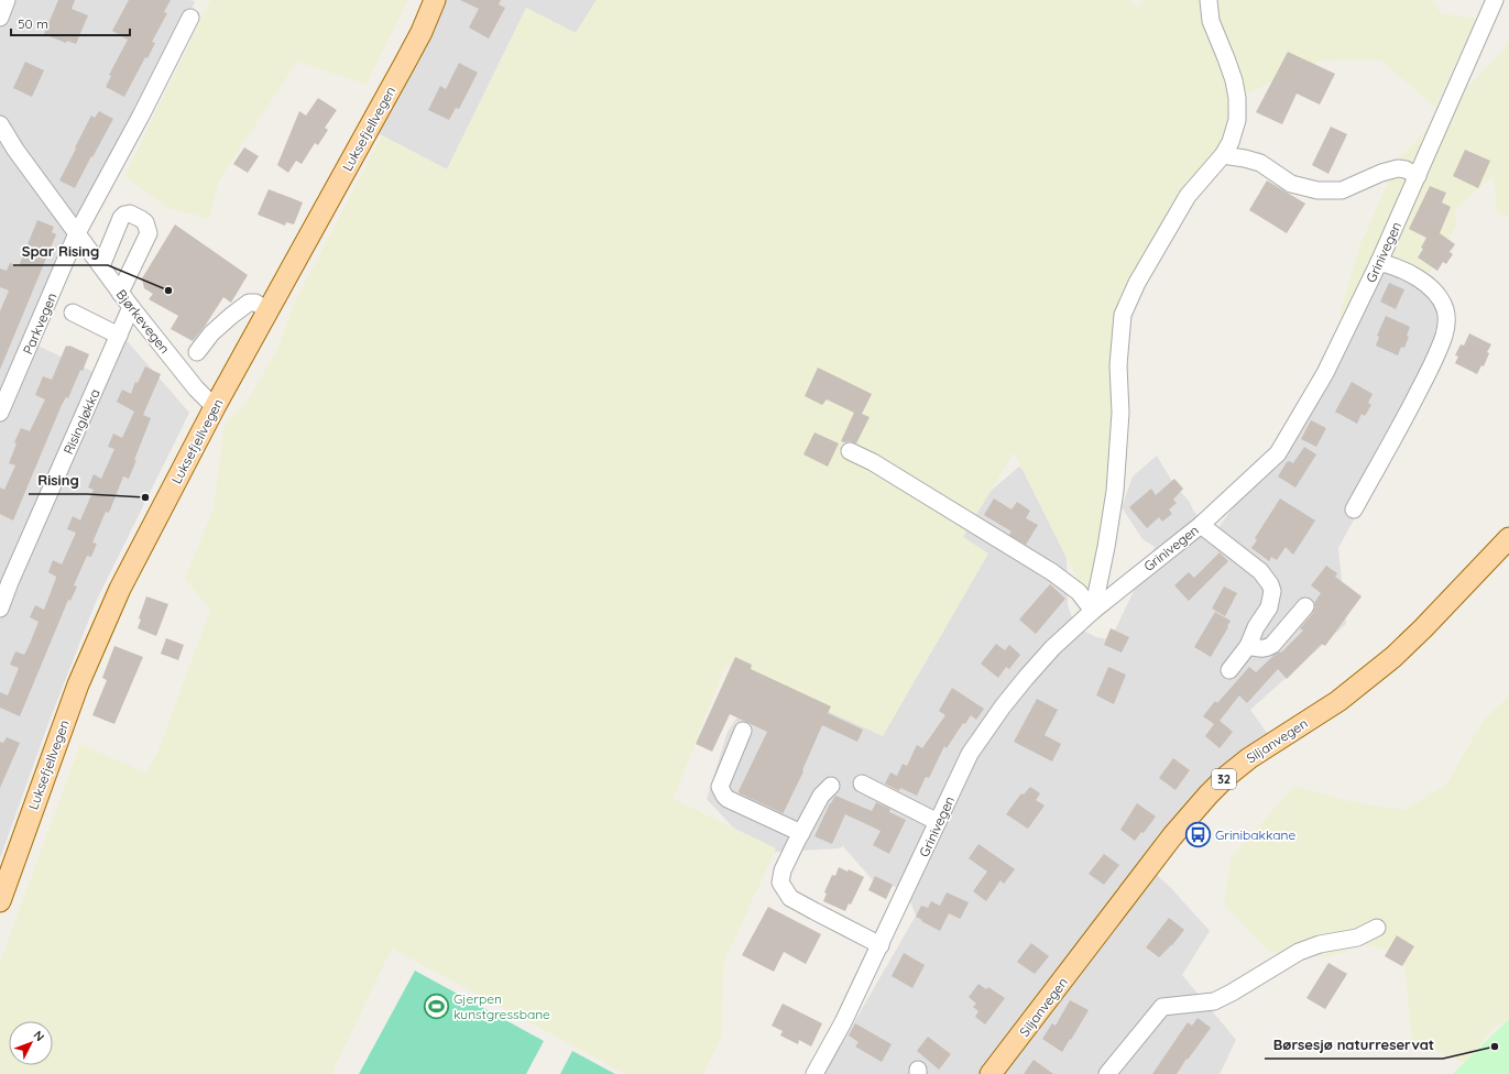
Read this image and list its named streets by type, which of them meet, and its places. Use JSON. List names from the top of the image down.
{
  "streets": {
    "main road": ["Luksefjellvegen", "Siljanvegen", "32"],
    "street": [
      "Grinivegen",
      "Bjørkevegen",
      "Parkvegen",
      "Risingløkka"
    ]
  },
  "crossings": [
    ["Luksefjellvegen", "Bjørkevegen"],
    ["Bjørkevegen", "Parkvegen"],
    ["Bjørkevegen", "Risingløkka"]
  ],
  "places": {
    "other": ["Spar Rising", "Rising", "Børsesjø naturreservat"],
    "bus stop": ["Grinibakkane"],
    "sports": ["Gjerpen kunstgressbane"]
  },
  "scale_bar": "50 m",
  "north": "top right"
}
